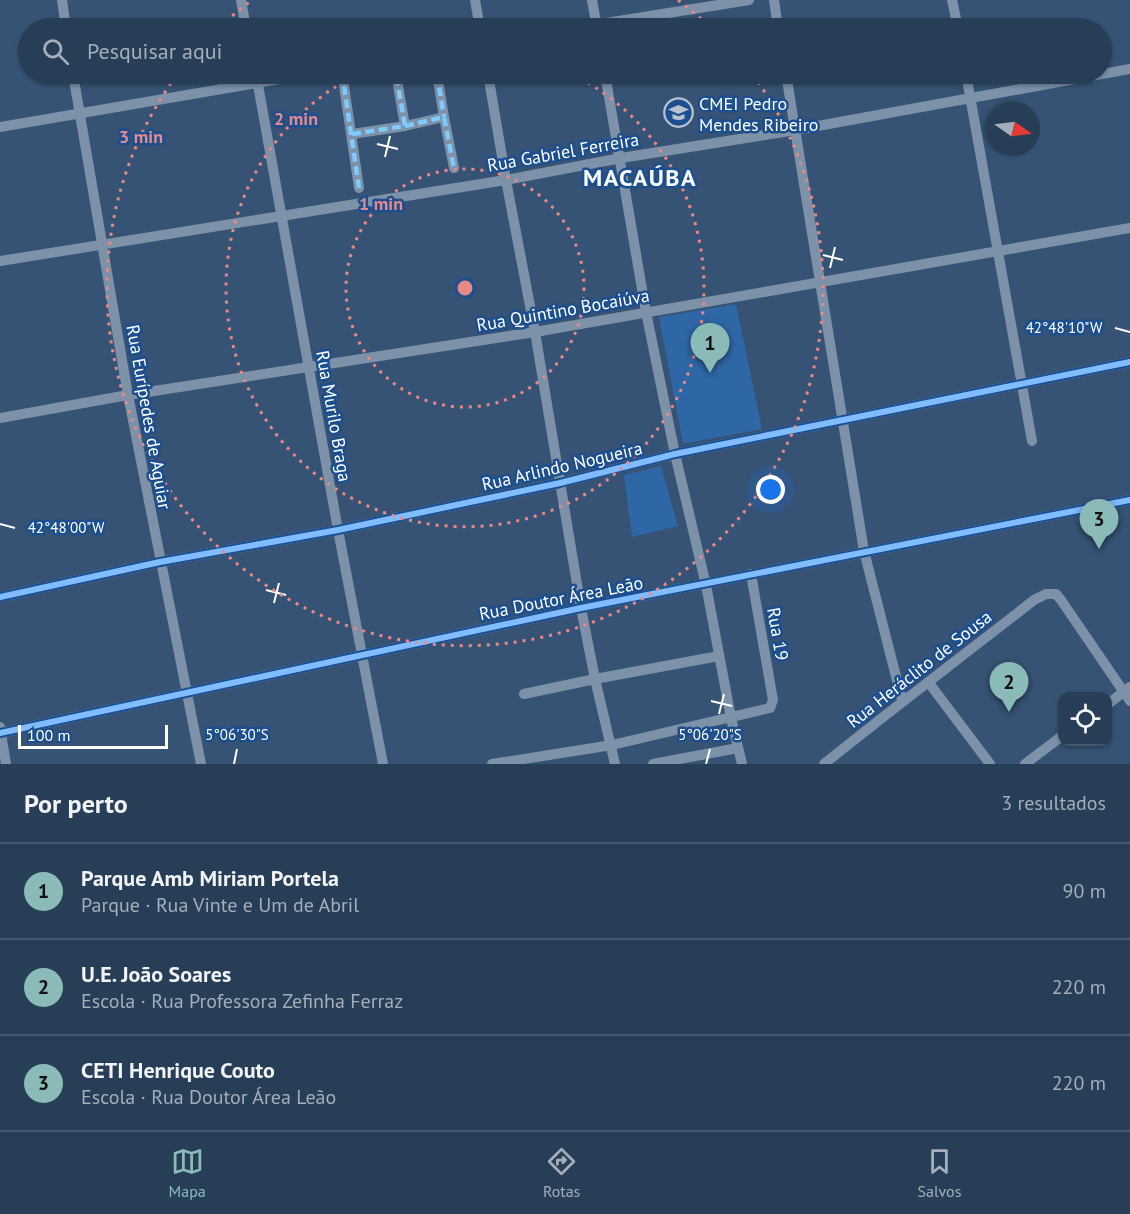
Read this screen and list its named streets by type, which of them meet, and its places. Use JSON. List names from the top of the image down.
{
  "streets": {
    "street": [
      "Rua Gabriel Ferreira",
      "Rua Quintino Bocaiúva",
      "Rua Murilo Braga",
      "Rua Eurípedes de Aguiar",
      "Rua Arlindo Nogueira",
      "Rua Doutor Área Leão",
      "Rua 19",
      "Rua Heráclito de Sousa"
    ]
  },
  "crossings": [
    ["Rua Gabriel Ferreira", "Rua Murilo Braga"],
    ["Rua Gabriel Ferreira", "Rua Eurípedes de Aguiar"],
    ["Rua Quintino Bocaiúva", "Rua Murilo Braga"],
    ["Rua Quintino Bocaiúva", "Rua Eurípedes de Aguiar"],
    ["Rua Murilo Braga", "Rua Arlindo Nogueira"],
    ["Rua Murilo Braga", "Rua Doutor Área Leão"],
    ["Rua Eurípedes de Aguiar", "Rua Arlindo Nogueira"],
    ["Rua Eurípedes de Aguiar", "Rua Doutor Área Leão"],
    ["Rua Doutor Área Leão", "Rua 19"]
  ],
  "districts": ["MACAÚBA"],
  "places": {
    "school or university": ["CMEI Pedro Mendes Ribeiro"]
  },
  "scale_bar": "100 m",
  "north": "right",
  "page": {
    "search": "Pesquisar aqui",
    "pins": ["1", "3", "2"],
    "scale": "100 m",
    "heading": ["Por perto", "3 resultados"],
    "list": [
      {
        "mark": "1",
        "name": "Parque Amb Miriam Portela",
        "note": "Parque · Rua Vinte e Um de Abril",
        "value": "90 m"
      },
      {
        "mark": "2",
        "name": "U.E. João Soares",
        "note": "Escola · Rua Professora Zefinha Ferraz",
        "value": "220 m"
      },
      {
        "mark": "3",
        "name": "CETI Henrique Couto",
        "note": "Escola · Rua Doutor Área Leão",
        "value": "220 m"
      }
    ],
    "nav": ["Mapa", "Rotas", "Salvos"]
  },
  "coordinates": [
    "42°48'10\"W",
    "42°48'00\"W",
    "5°06'30\"S",
    "5°06'20\"S"
  ],
  "rings": ["2 min", "3 min", "1 min"]
}
